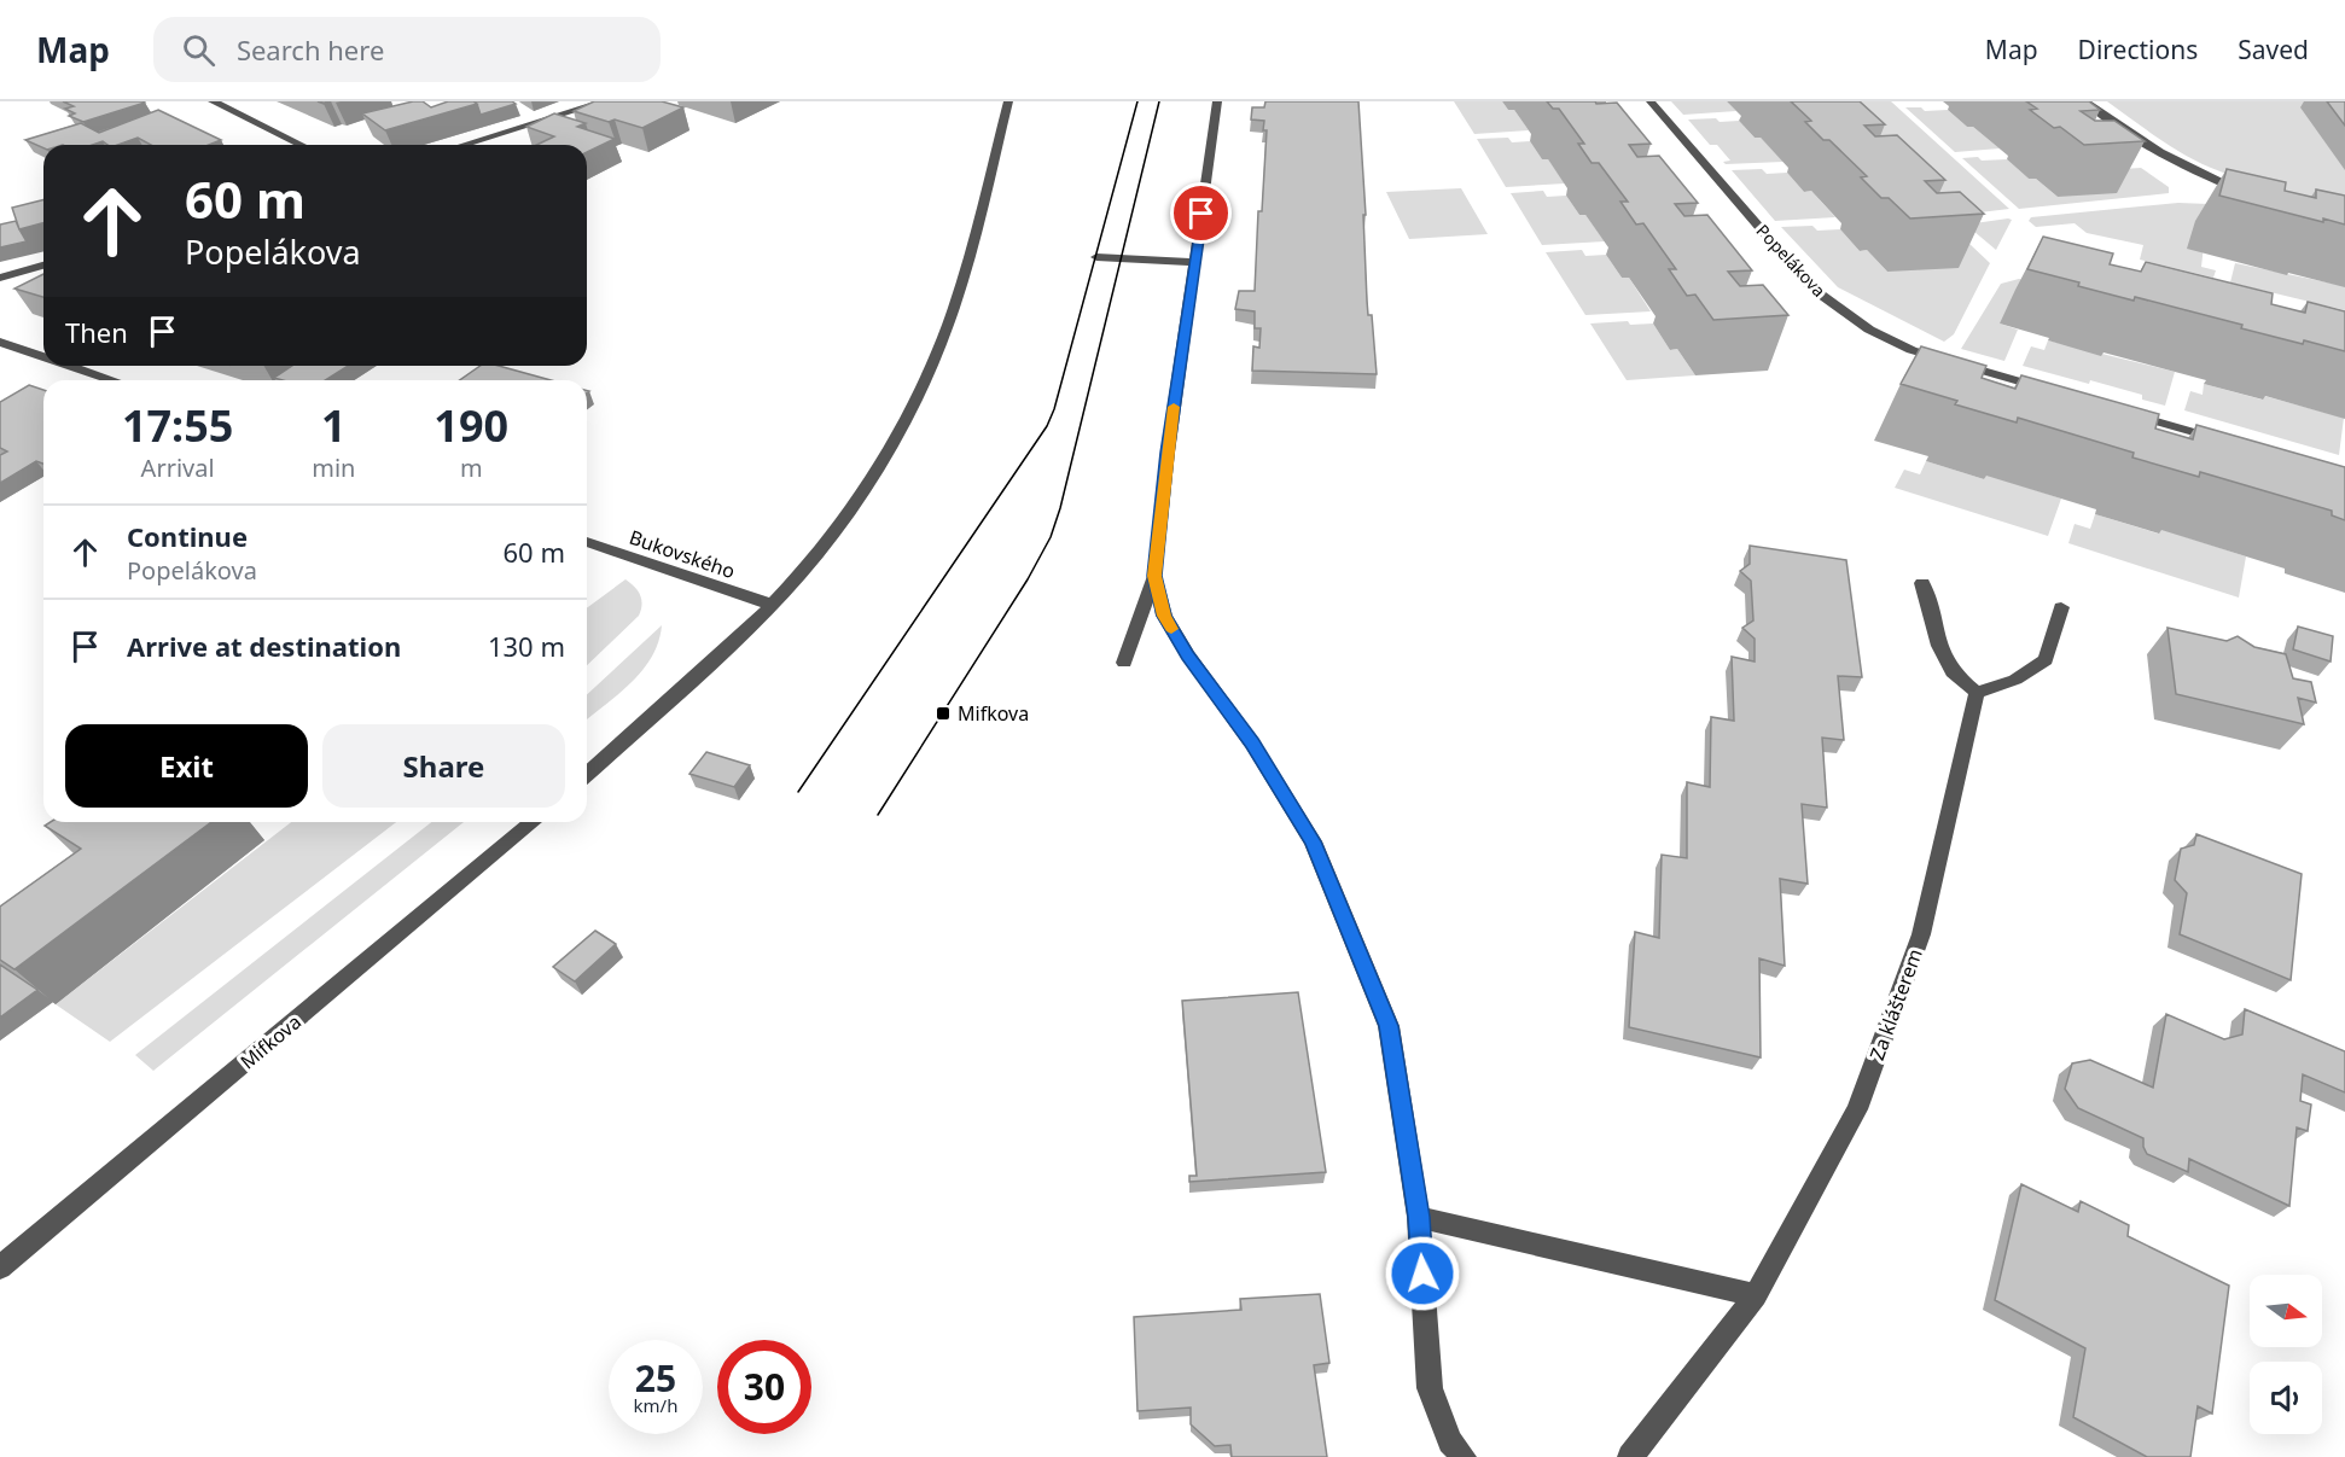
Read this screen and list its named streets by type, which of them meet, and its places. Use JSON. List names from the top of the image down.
{
  "streets": {
    "street": [
      "Popelákova",
      "Bukovského",
      "Za klášterem",
      "Mifkova"
    ]
  },
  "places": {
    "transit": ["Mifkova"]
  },
  "north": "right",
  "page": {
    "header": "Map",
    "search": "Search here",
    "nav": ["Map", "Directions", "Saved"],
    "turn": ["60 m", "Popelákova"],
    "then": "Then",
    "eta": [
      "17:55",
      "Arrival",
      "1",
      "min",
      "190",
      "m"
    ],
    "list": [
      {
        "name": "Continue",
        "note": "Popelákova",
        "value": "60 m"
      },
      {
        "name": "Arrive at destination",
        "value": "130 m"
      }
    ],
    "buttons": ["Exit", "Share"],
    "speed": "25 km/h",
    "limit": "30"
  }
}
